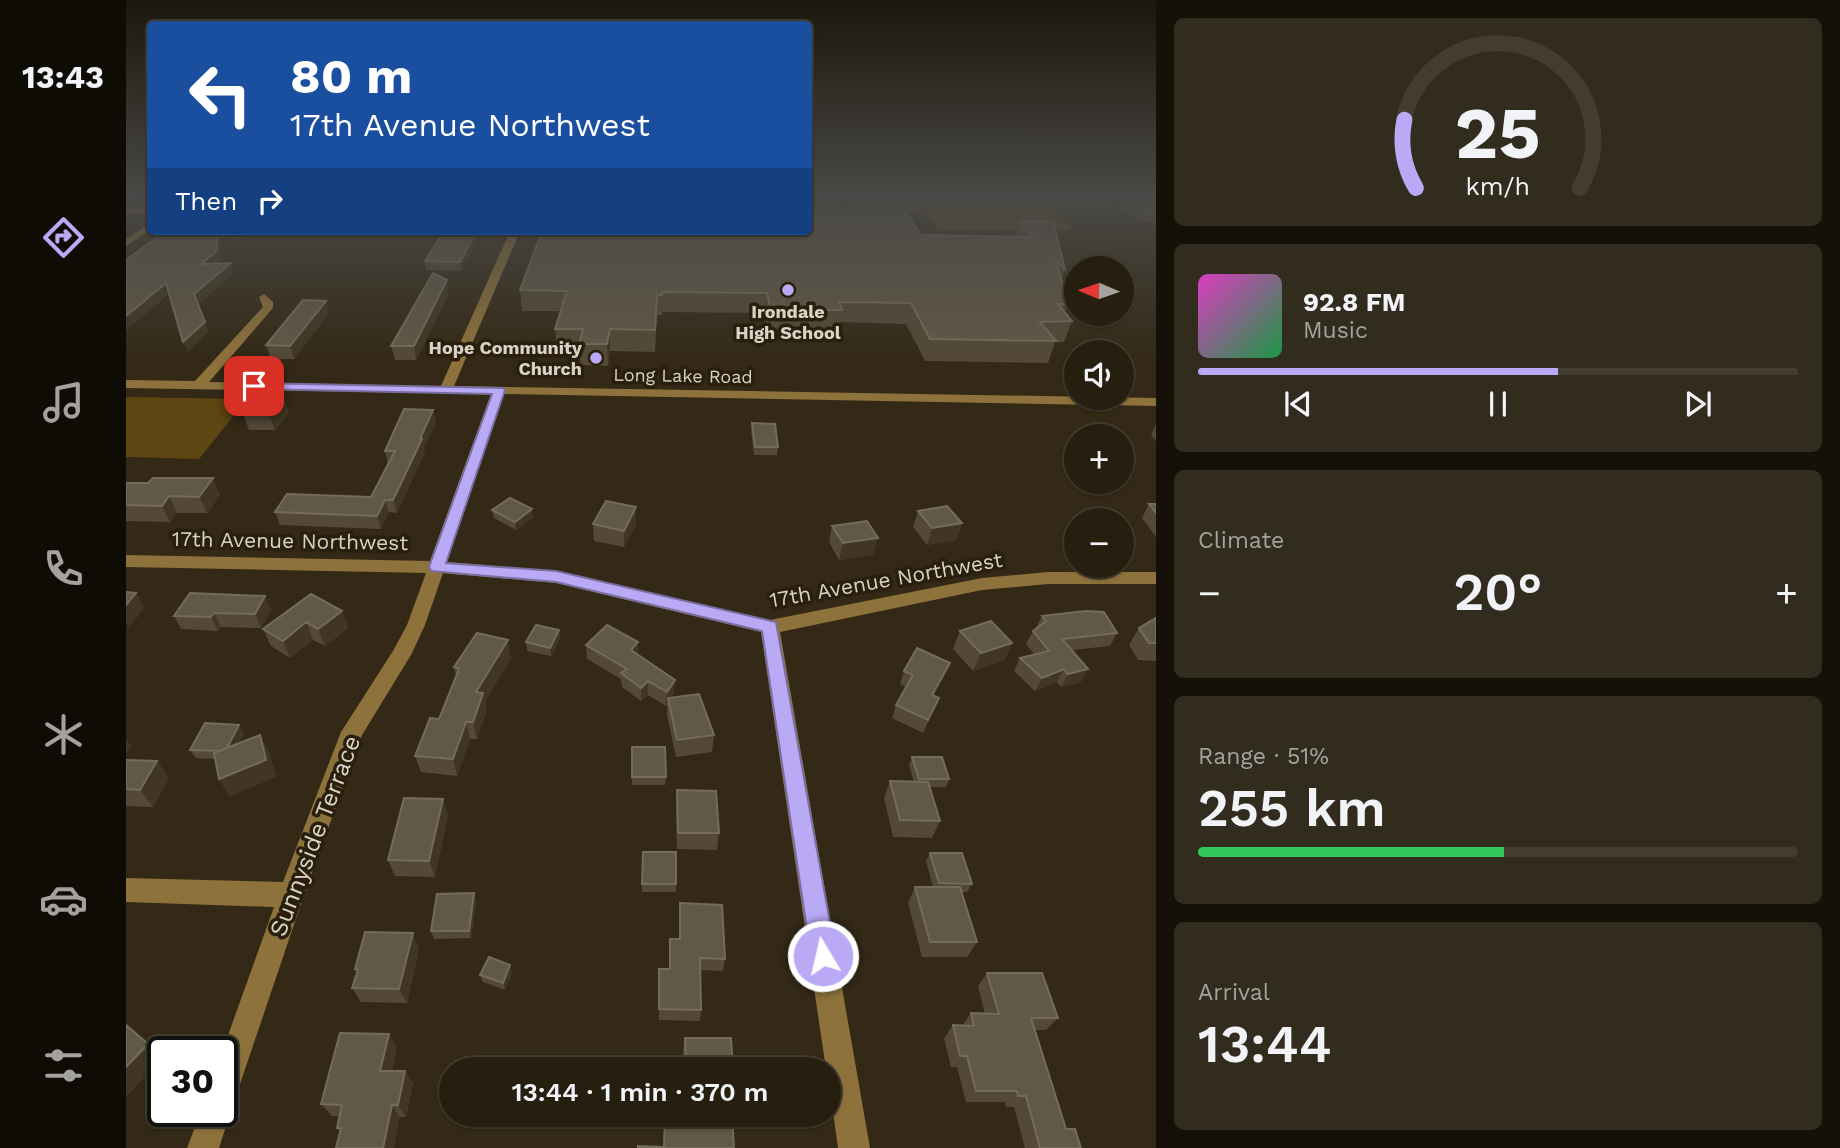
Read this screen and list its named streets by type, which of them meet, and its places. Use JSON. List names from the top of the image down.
{
  "streets": {
    "street": ["Long Lake Road", "17th Avenue Northwest", "Sunnyside Terrace"]
  },
  "crossings": [
    ["Long Lake Road", "Sunnyside Terrace"],
    ["17th Avenue Northwest", "Sunnyside Terrace"]
  ],
  "places": ["Irondale High School", "Hope Community Church"],
  "north": "left",
  "page": {
    "tabs": "13:43",
    "turn": ["80 m", "17th Avenue Northwest"],
    "then": "Then",
    "map_buttons": ["+", "−"],
    "song": ["92.8 FM", "Music"],
    "tile": [
      "Climate",
      ["Range · 51%", "255 km"],
      ["Arrival", "13:44"]
    ],
    "heat": ["−", "20°", "+"],
    "limit": "30",
    "trip": "13:44 · 1 min · 370 m",
    "gauge": ["25", "km/h"]
  }
}
